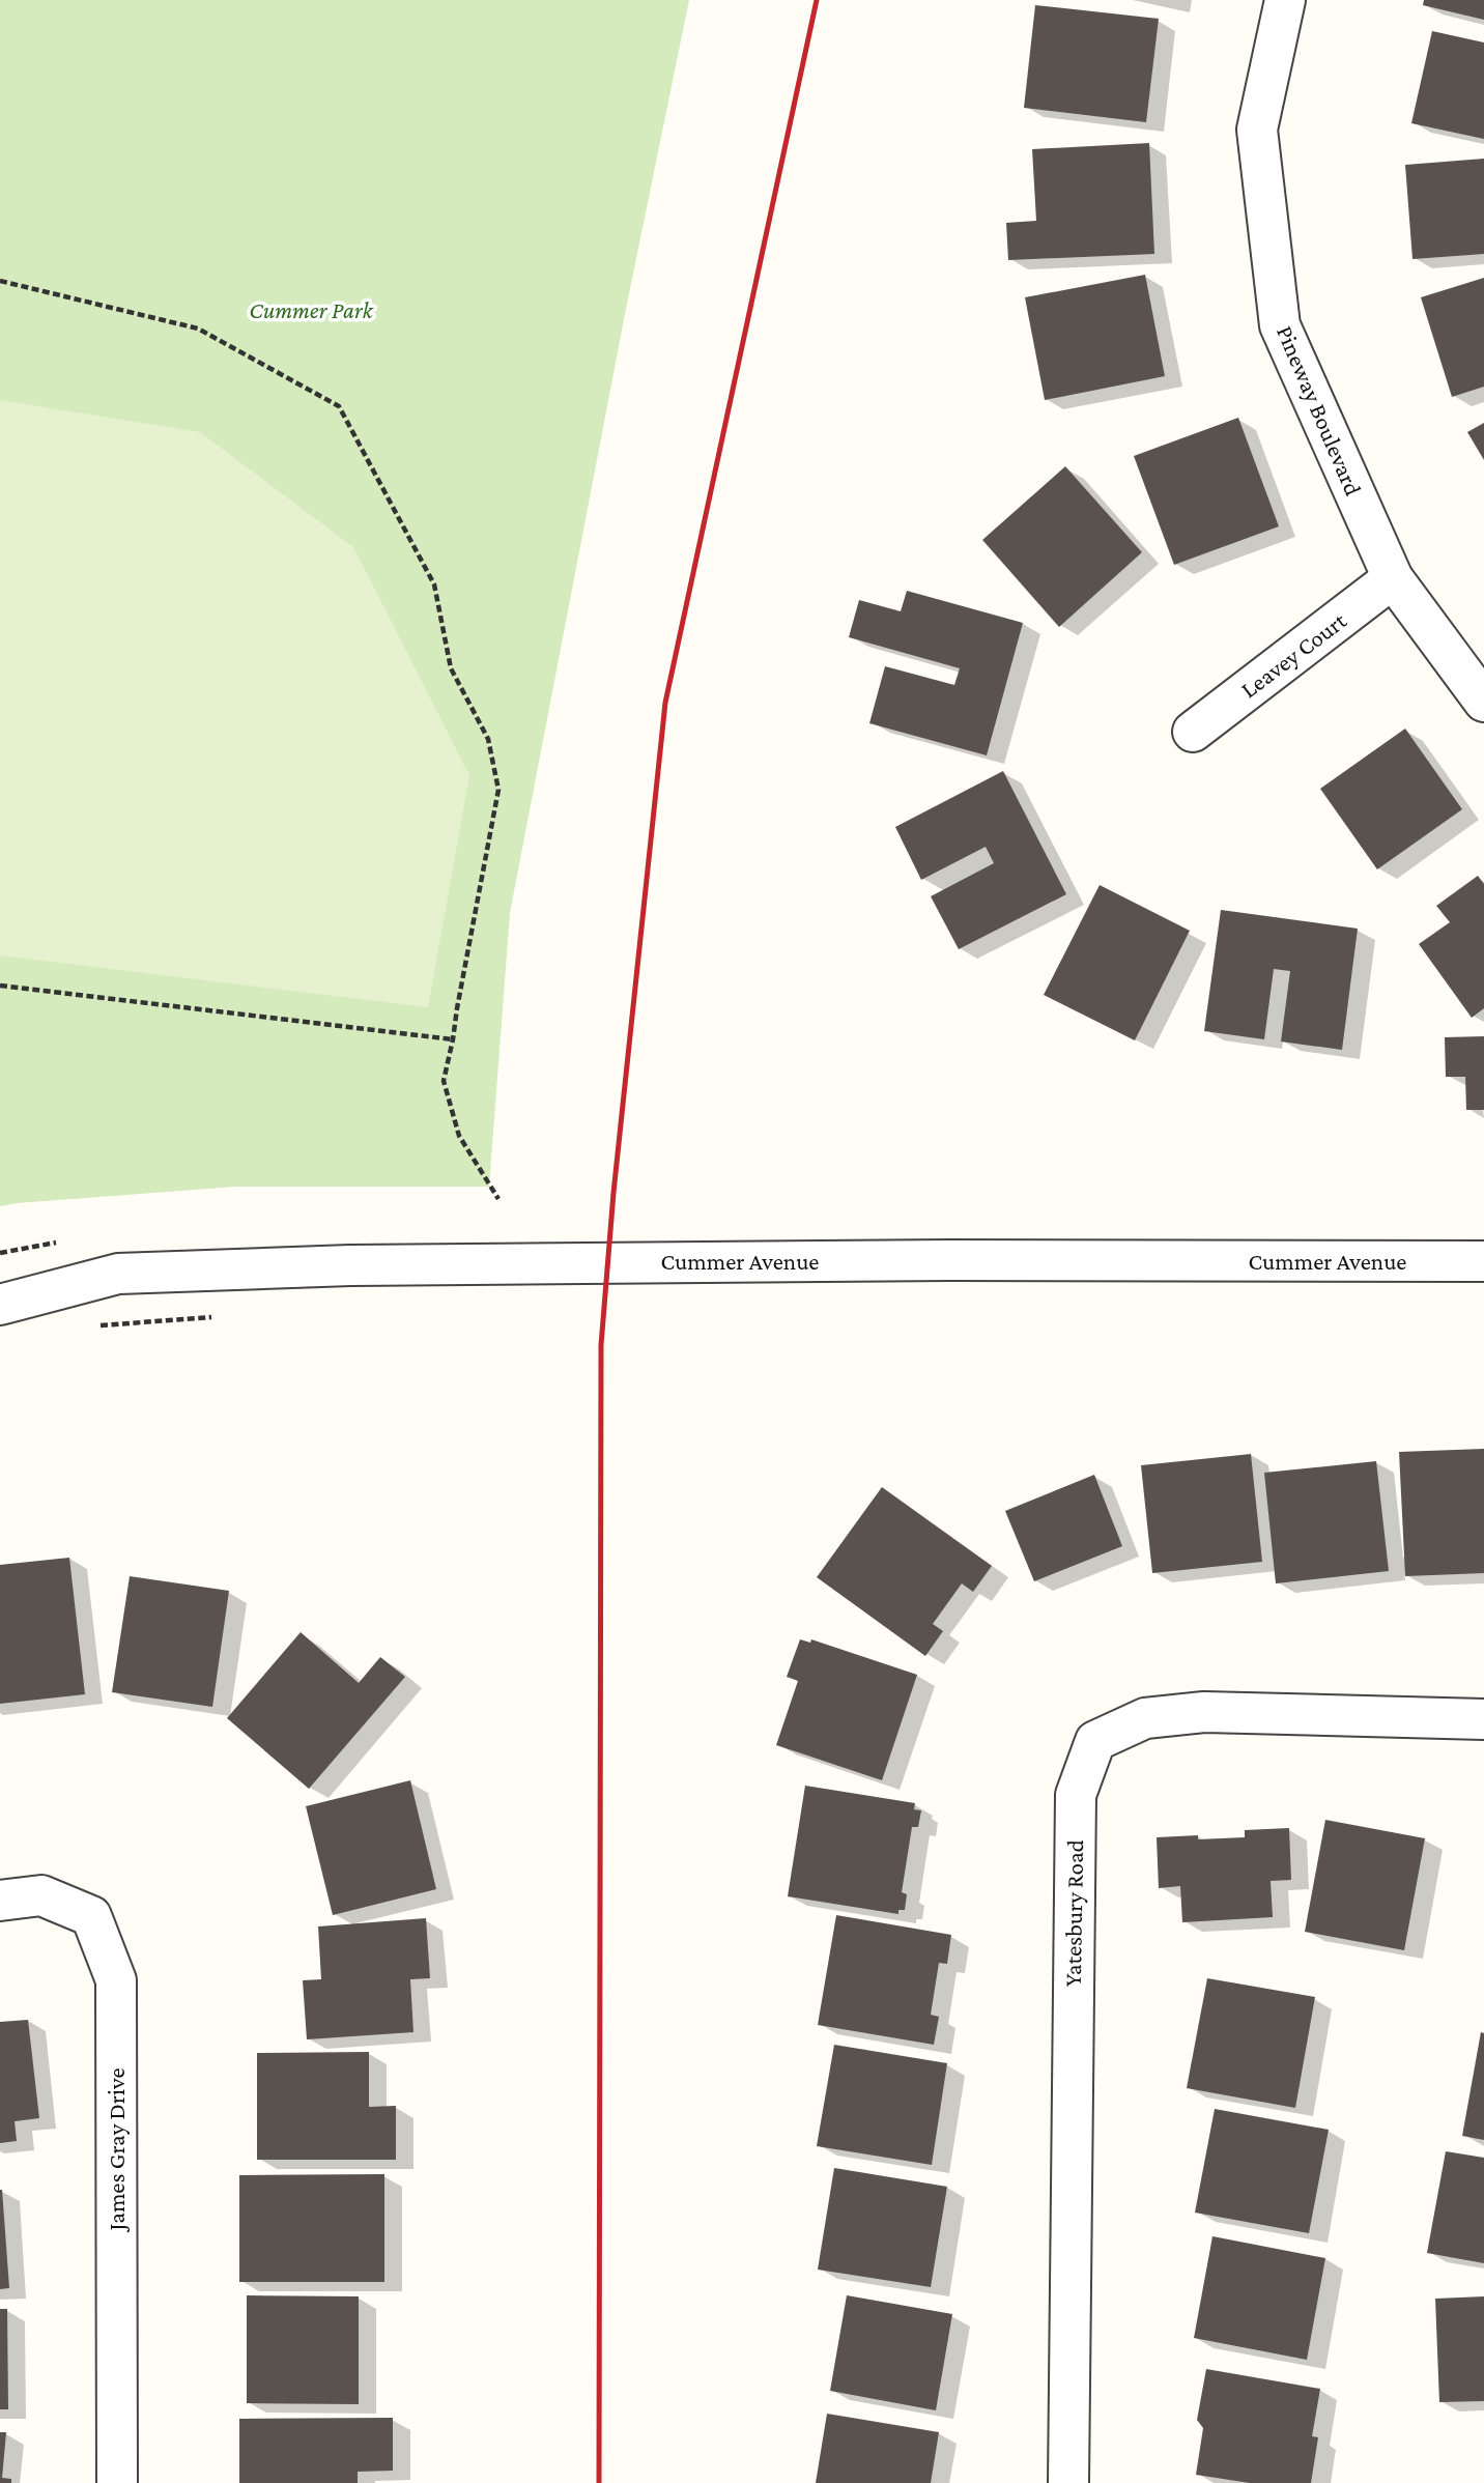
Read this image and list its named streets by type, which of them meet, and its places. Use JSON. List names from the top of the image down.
{
  "streets": {
    "street": [
      "Pineway Boulevard",
      "Leavey Court",
      "Cummer Avenue",
      "Yatesbury Road",
      "James Gray Drive"
    ]
  },
  "crossings": [
    ["Pineway Boulevard", "Leavey Court"]
  ],
  "parks": ["Cummer Park"]
}
